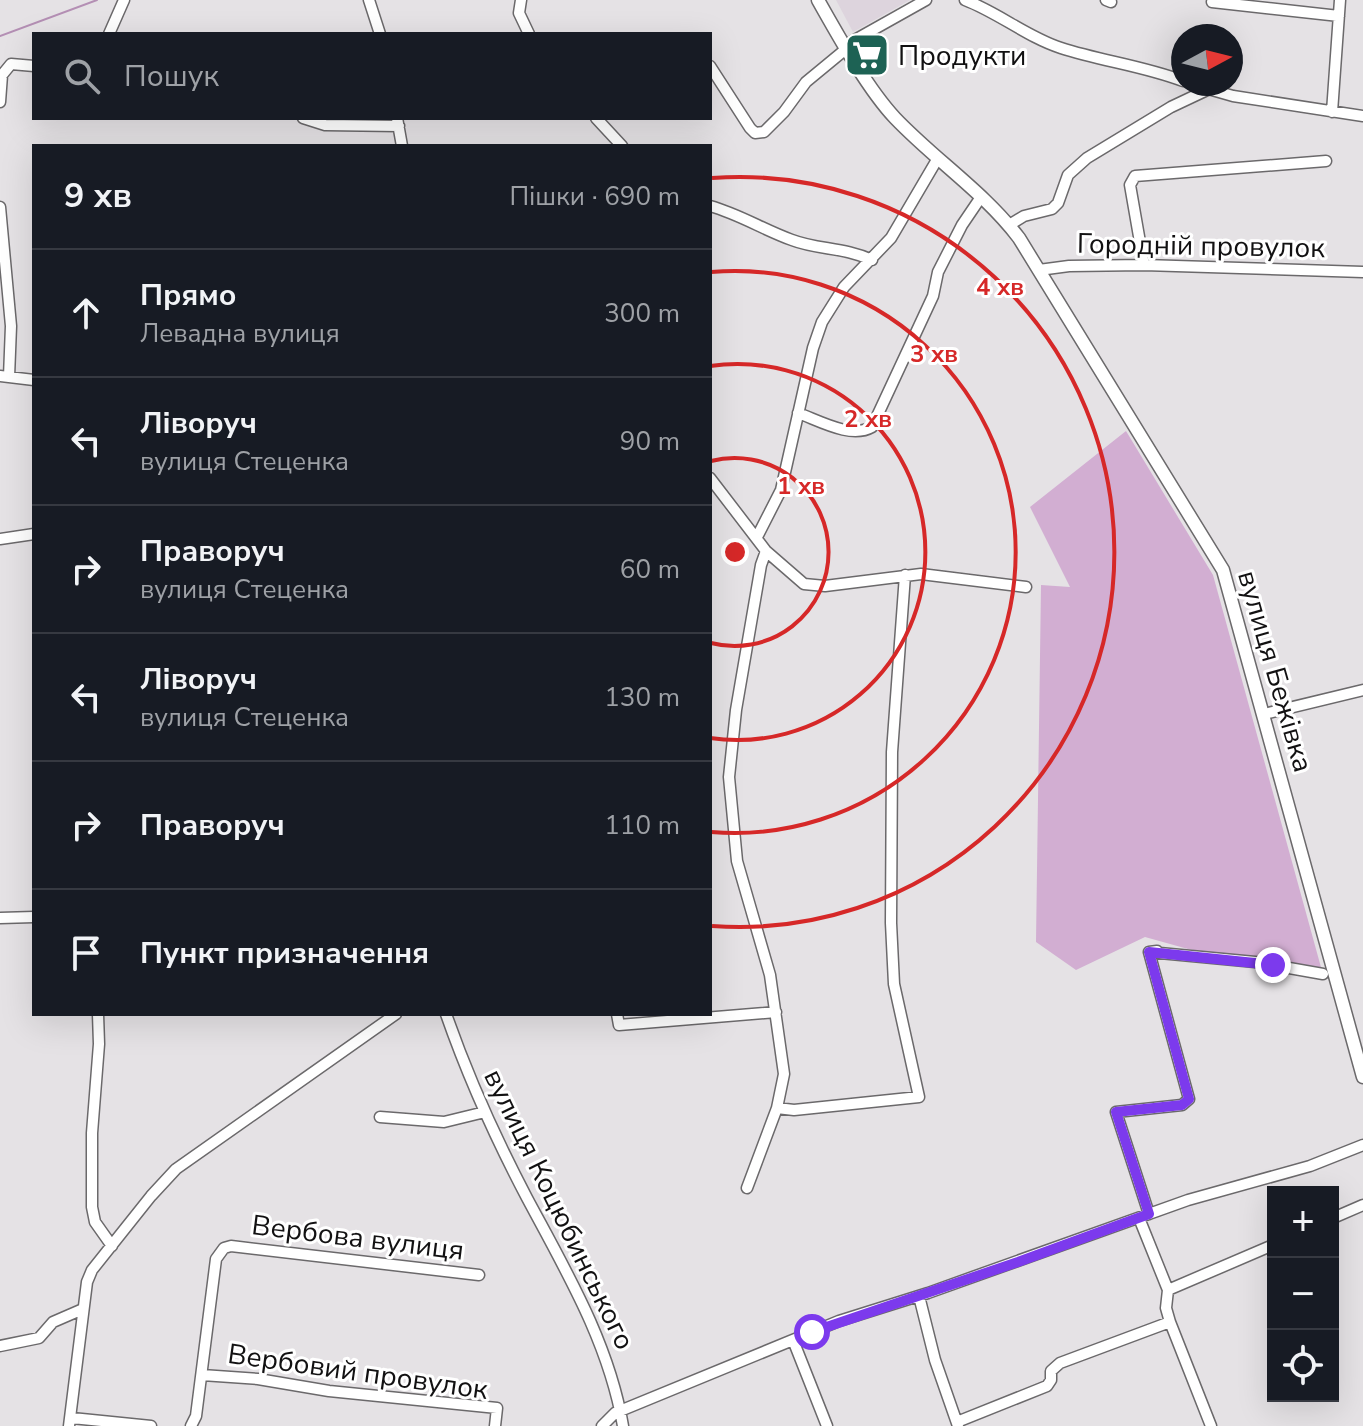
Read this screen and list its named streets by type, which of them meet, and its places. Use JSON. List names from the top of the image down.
{
  "streets": {
    "main road": ["вулиця Бежівка"],
    "street": [
      "Городній провулок",
      "вулиця Коцюбинського",
      "Вербова вулиця",
      "Вербовий провулок"
    ]
  },
  "crossings": [
    ["Городній провулок", "вулиця Бежівка"],
    ["Вербова вулиця", "Вербовий провулок"]
  ],
  "places": {
    "supermarket": ["Продукти"]
  },
  "north": "right",
  "page": {
    "search": "Пошук",
    "heading": ["9 хв", "Пішки · 690 m"],
    "list": [
      ["Прямо", "Левадна вулиця", "300 m"],
      ["Ліворуч", "вулиця Стеценка", "90 m"],
      ["Праворуч", "вулиця Стеценка", "60 m"],
      ["Ліворуч", "вулиця Стеценка", "130 m"],
      ["Праворуч", "110 m"],
      "Пункт призначення"
    ],
    "map_buttons": ["+", "−"]
  },
  "rings": [
    "4 хв",
    "3 хв",
    "2 хв",
    "1 хв"
  ]
}
